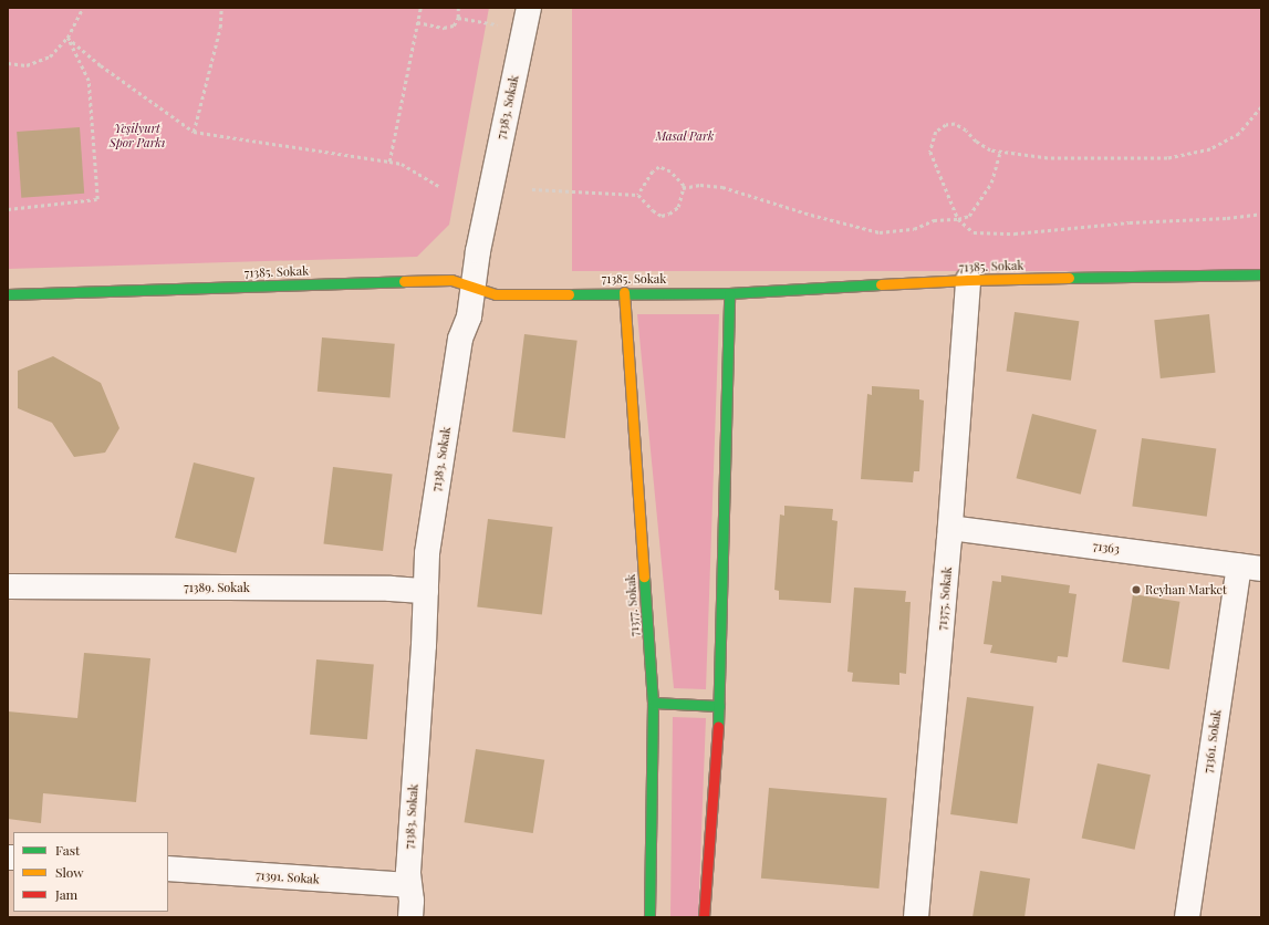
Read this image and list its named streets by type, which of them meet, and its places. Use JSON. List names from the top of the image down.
{
  "streets": {
    "street": [
      "71383. Sokak",
      "71385. Sokak",
      "71363",
      "71389. Sokak",
      "71375. Sokak",
      "71377. Sokak",
      "71361. Sokak",
      "71391. Sokak"
    ]
  },
  "crossings": [
    ["71383. Sokak", "71385. Sokak"],
    ["71383. Sokak", "71389. Sokak"],
    ["71383. Sokak", "71391. Sokak"],
    ["71385. Sokak", "71375. Sokak"],
    ["71385. Sokak", "71377. Sokak"],
    ["71363", "71375. Sokak"],
    ["71363", "71361. Sokak"]
  ],
  "parks": ["Yeşilyurt Spor Parkı", "Masal Park"],
  "places": ["Reyhan Market"],
  "legend": ["Fast", "Slow", "Jam"]
}
